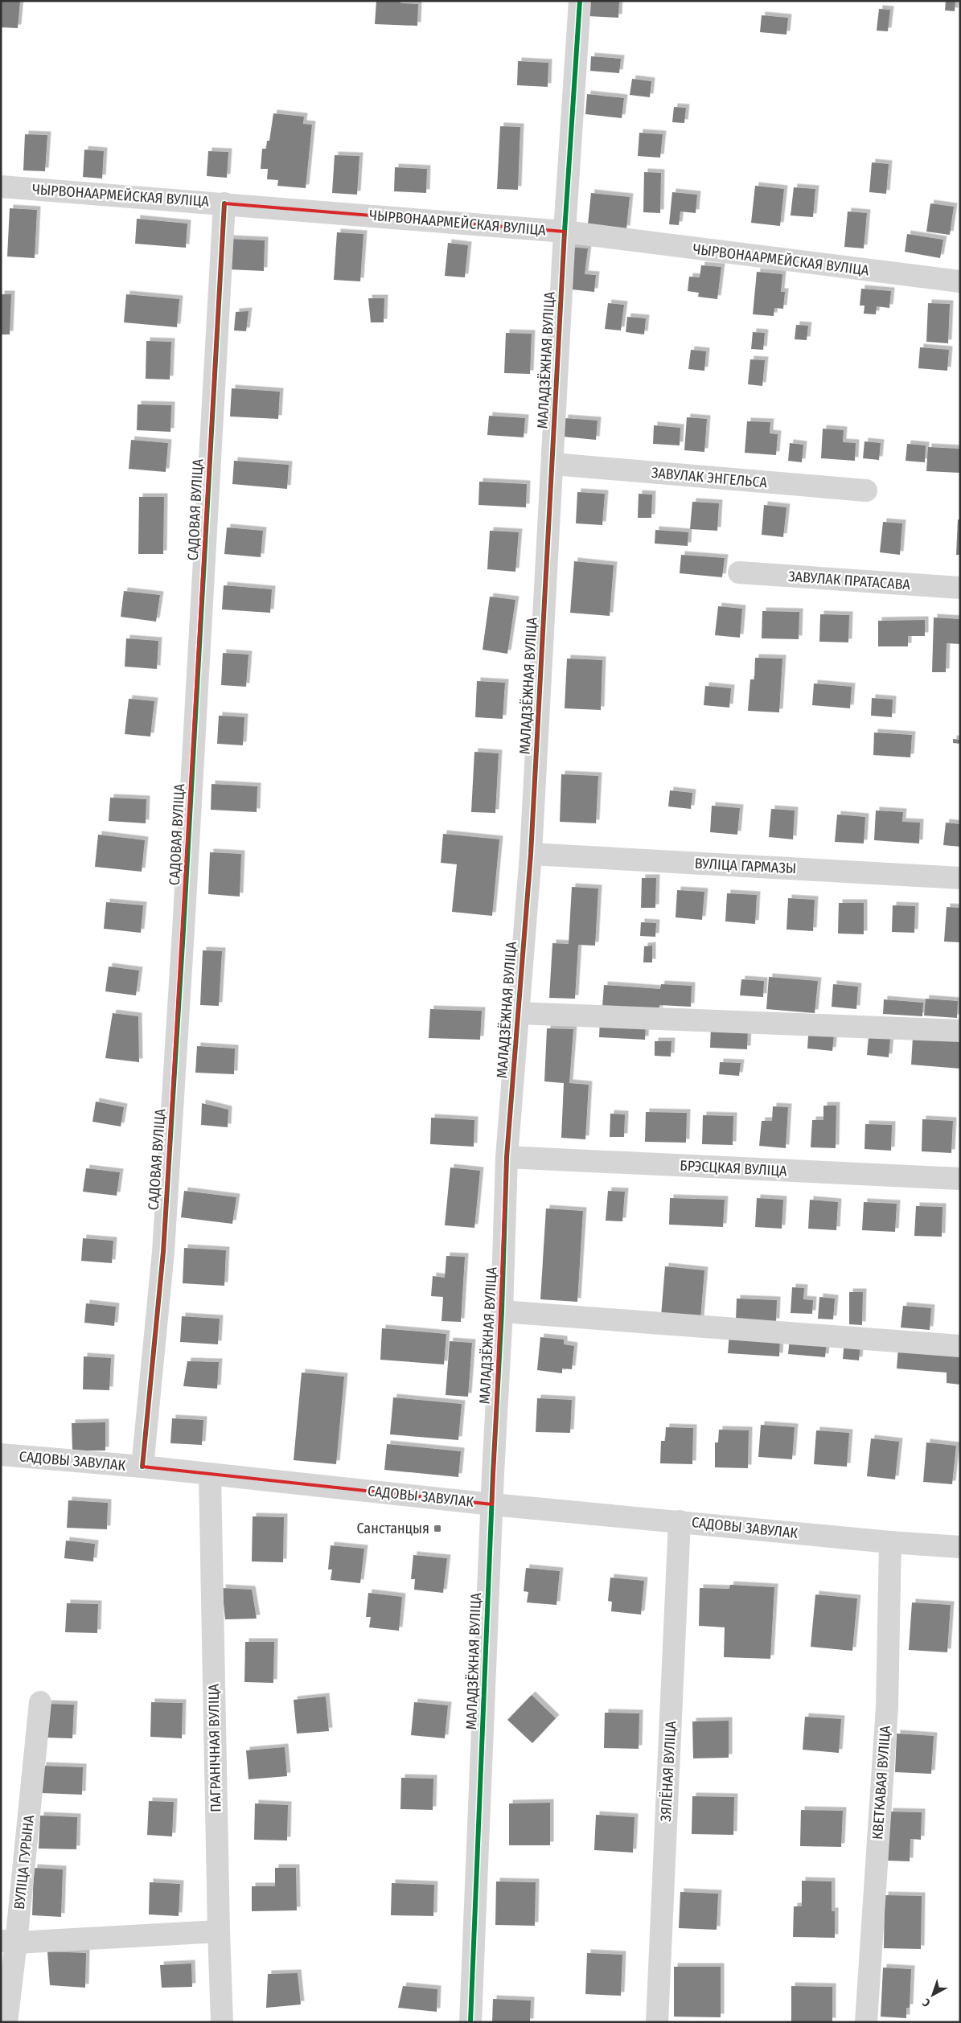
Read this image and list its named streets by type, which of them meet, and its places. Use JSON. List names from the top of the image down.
{
  "streets": {
    "street": [
      "ЧЫРВОНААРМЕЙСКАЯ ВУЛІЦА",
      "МАЛАДЗЁЖНАЯ ВУЛІЦА",
      "ЗАВУЛАК ЭНГЕЛЬСА",
      "САДОВАЯ ВУЛІЦА",
      "ЗАВУЛАК ПРАТАСАВА",
      "ВУЛІЦА ГАРМАЗЫ",
      "БРЭСЦКАЯ ВУЛІЦА",
      "САДОВЫ ЗАВУЛАК",
      "ПАГРАНІЧНАЯ ВУЛІЦА",
      "ЗЯЛЁНАЯ ВУЛІЦА",
      "КВЕТКАВАЯ ВУЛІЦА",
      "ВУЛІЦА ГУРЫНА"
    ]
  },
  "crossings": [
    ["ЧЫРВОНААРМЕЙСКАЯ ВУЛІЦА", "МАЛАДЗЁЖНАЯ ВУЛІЦА"],
    ["ЧЫРВОНААРМЕЙСКАЯ ВУЛІЦА", "САДОВАЯ ВУЛІЦА"],
    ["МАЛАДЗЁЖНАЯ ВУЛІЦА", "ЗАВУЛАК ЭНГЕЛЬСА"],
    ["МАЛАДЗЁЖНАЯ ВУЛІЦА", "ВУЛІЦА ГАРМАЗЫ"],
    ["МАЛАДЗЁЖНАЯ ВУЛІЦА", "БРЭСЦКАЯ ВУЛІЦА"],
    ["МАЛАДЗЁЖНАЯ ВУЛІЦА", "САДОВЫ ЗАВУЛАК"],
    ["САДОВАЯ ВУЛІЦА", "САДОВЫ ЗАВУЛАК"],
    ["САДОВЫ ЗАВУЛАК", "ПАГРАНІЧНАЯ ВУЛІЦА"],
    ["САДОВЫ ЗАВУЛАК", "ЗЯЛЁНАЯ ВУЛІЦА"],
    ["САДОВЫ ЗАВУЛАК", "КВЕТКАВАЯ ВУЛІЦА"]
  ],
  "places": {
    "transit": ["Санстанцыя"]
  },
  "north": "bottom left"
}
